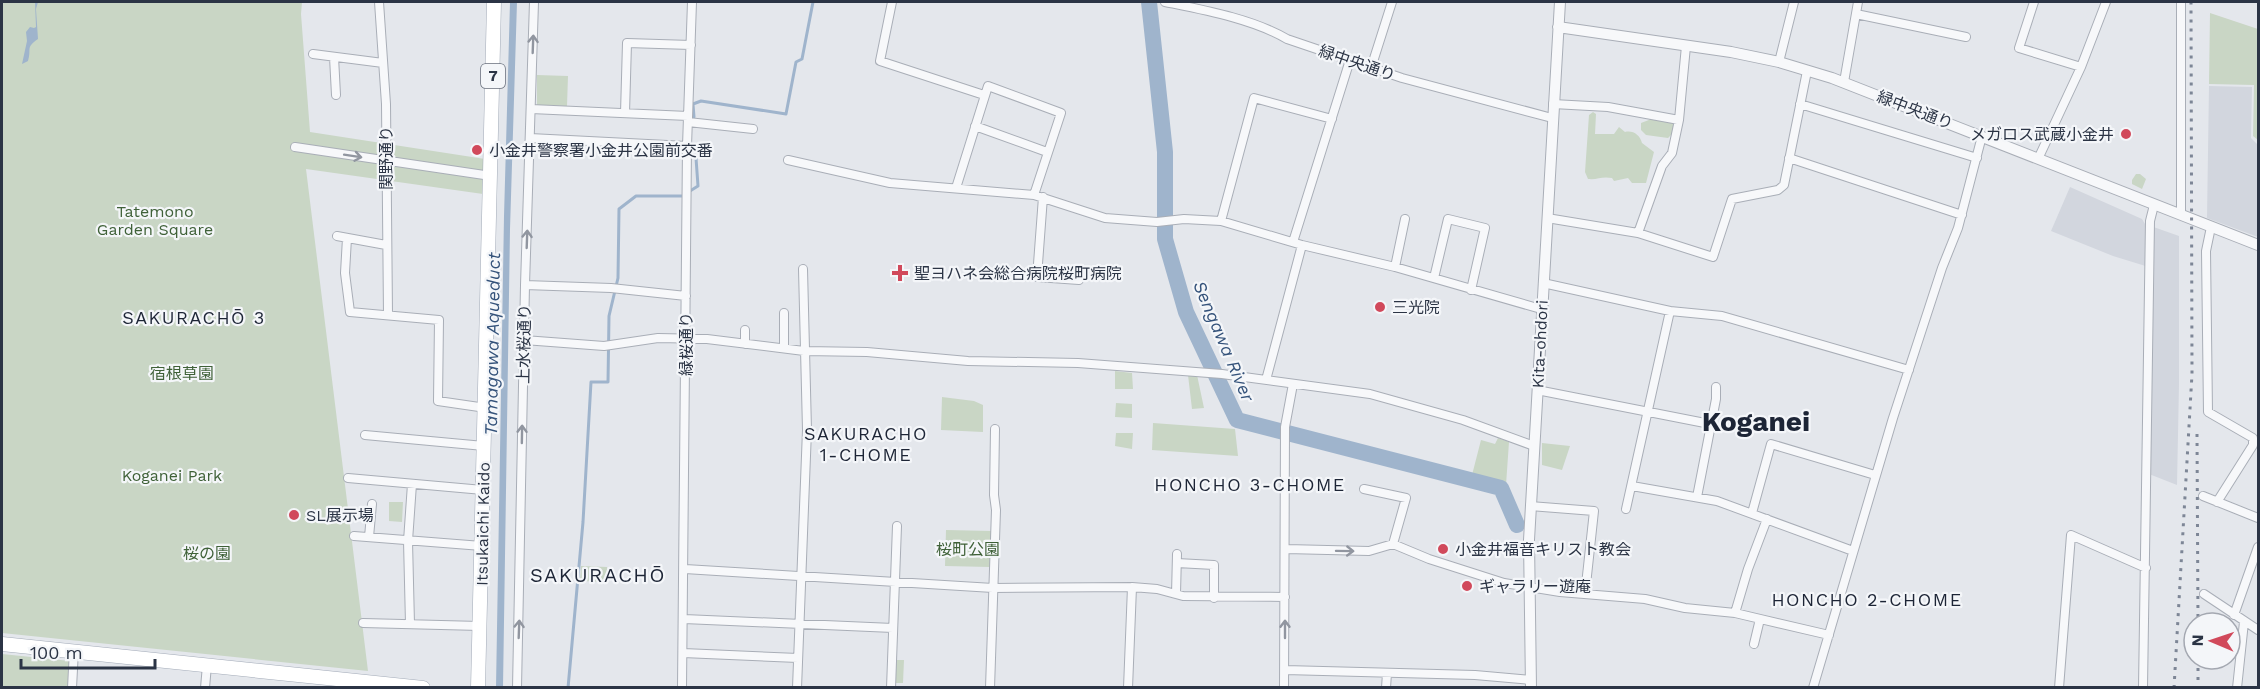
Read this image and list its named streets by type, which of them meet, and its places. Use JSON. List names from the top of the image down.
{
  "streets": {
    "main road": ["7", "Itsukaichi Kaido"],
    "street": [
      "緑中央通り",
      "関野通り",
      "上水桜通り",
      "緑桜通り",
      "Kita-ohdori"
    ]
  },
  "crossings": [
    ["緑中央通り", "Kita-ohdori"]
  ],
  "one_way": ["上水桜通り"],
  "districts": [
    "SAKURACHŌ 3",
    "Koganei",
    "SAKURACHO 1-CHOME",
    "HONCHO 3-CHOME",
    "SAKURACHŌ",
    "HONCHO 2-CHOME"
  ],
  "water": ["Sengawa River", "Tamagawa Aqueduct"],
  "parks": [
    "Tatemono Garden Square",
    "宿根草園",
    "Koganei Park",
    "桜町公園",
    "桜の園"
  ],
  "places": {
    "other": [
      "メガロス武蔵小金井",
      "小金井警察署小金井公園前交番",
      "三光院",
      "SL展示場",
      "小金井福音キリスト教会",
      "ギャラリー遊庵"
    ],
    "health": ["聖ヨハネ会総合病院桜町病院"]
  },
  "scale_bar": "100 m",
  "north": "left"
}
